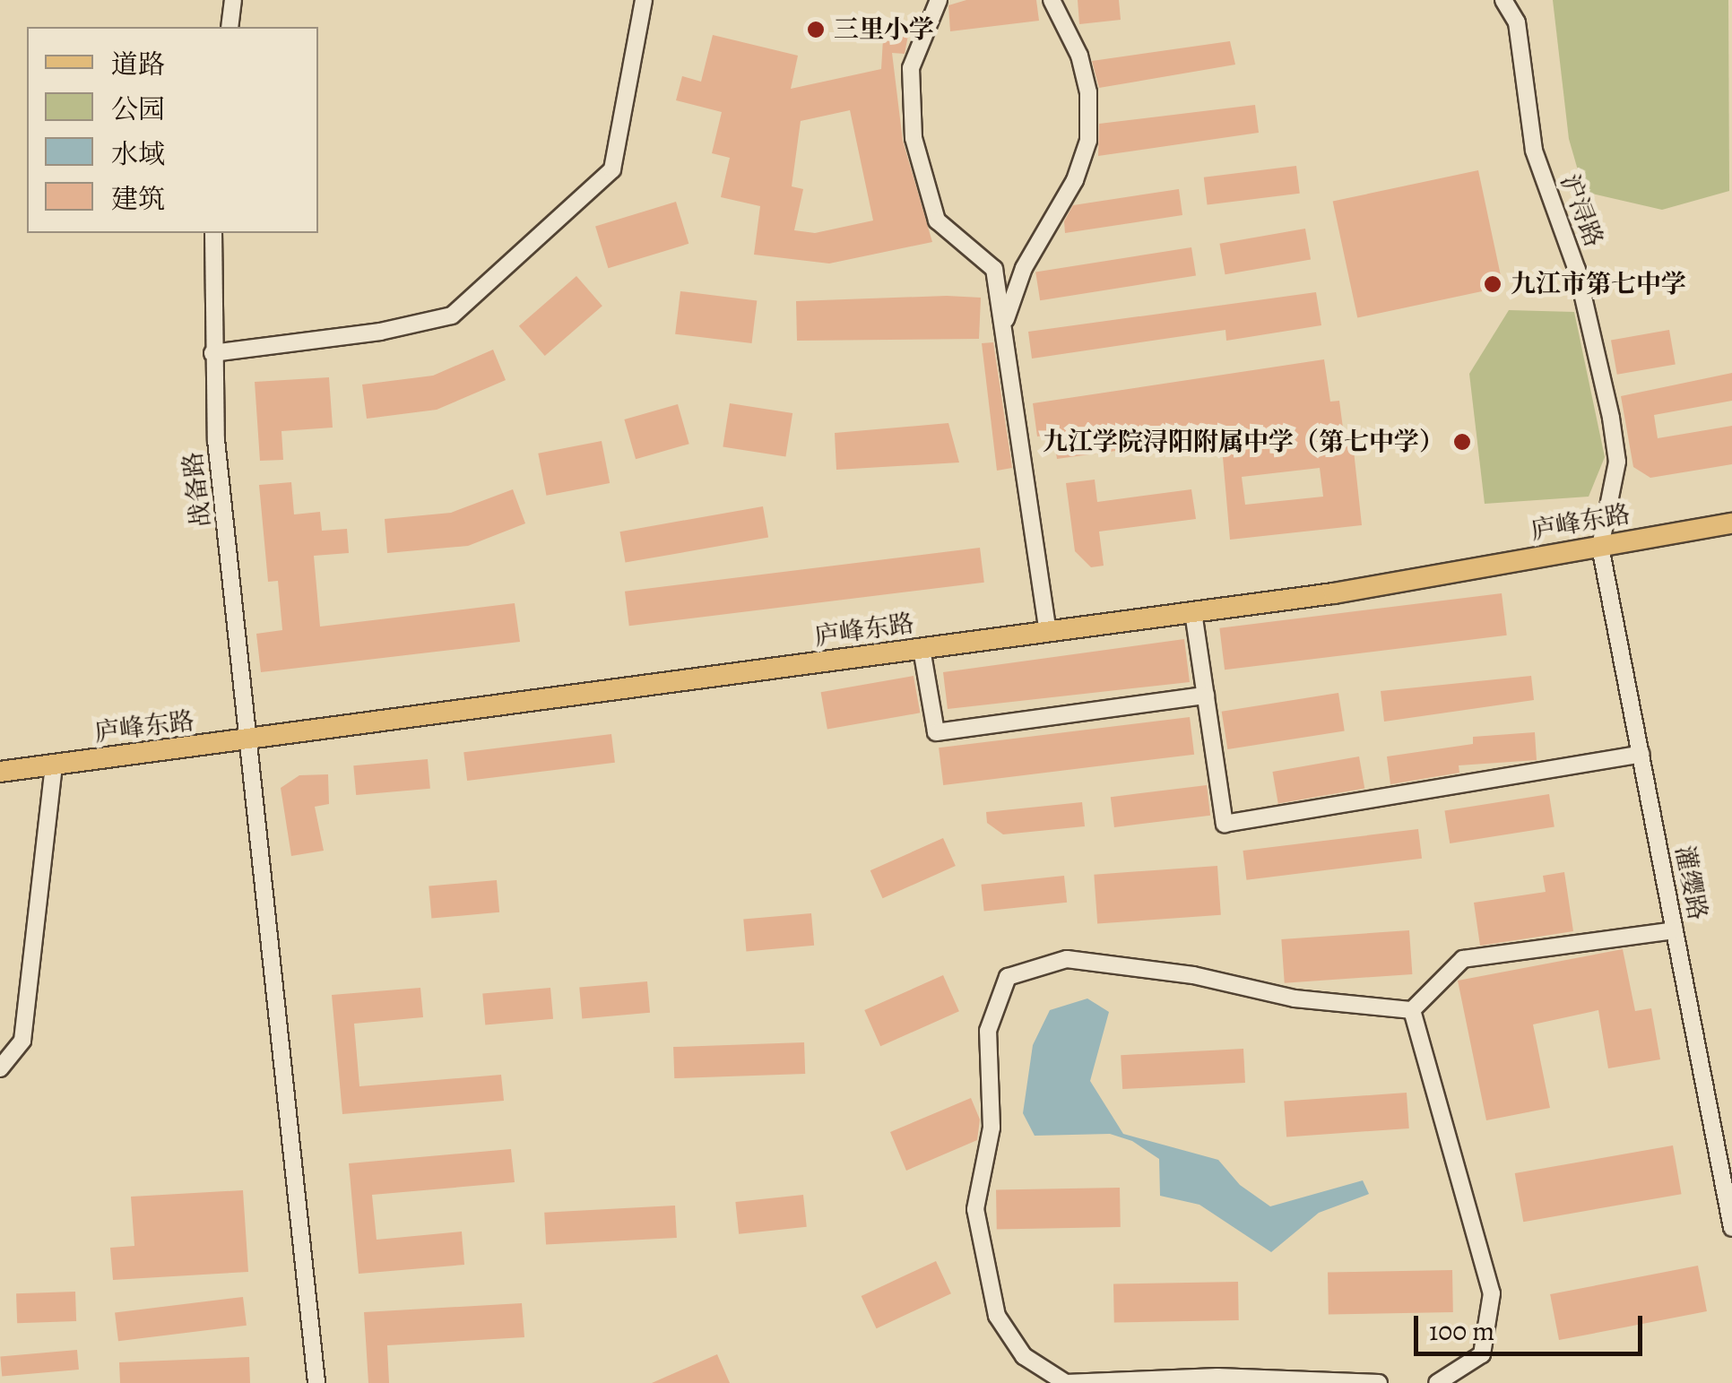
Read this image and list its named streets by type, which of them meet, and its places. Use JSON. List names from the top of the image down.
{
  "streets": {
    "main road": ["庐峰东路"],
    "street": ["沪浔路", "战备路", "灌缨路"]
  },
  "crossings": [
    ["沪浔路", "庐峰东路"],
    ["沪浔路", "灌缨路"],
    ["战备路", "庐峰东路"],
    ["庐峰东路", "灌缨路"]
  ],
  "places": ["三里小学", "九江市第七中学", "九江学院浔阳附属中学（第七中学）"],
  "legend": [
    "道路",
    "公园",
    "水域",
    "建筑"
  ],
  "scale_bar": "100 m"
}
